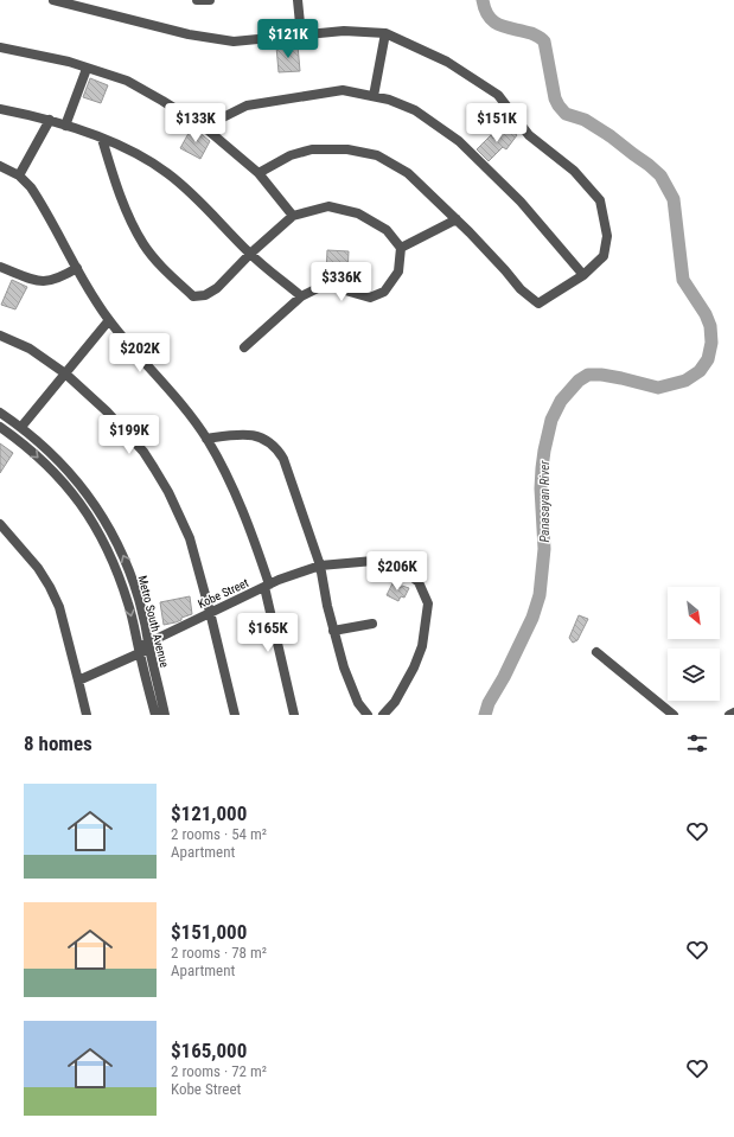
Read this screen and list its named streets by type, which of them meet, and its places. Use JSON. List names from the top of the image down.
{
  "streets": {
    "street": ["Kobe Street", "Metro South Avenue"]
  },
  "crossings": [
    ["Kobe Street", "Metro South Avenue"]
  ],
  "water": ["Panasayan River"],
  "north": "bottom right",
  "page": {
    "price": [
      "$121K",
      "$133K",
      "$151K",
      "$336K",
      "$202K",
      "$199K",
      "$206K",
      "$165K"
    ],
    "heading": "8 homes",
    "list": [
      {
        "name": "$121,000",
        "note": "2 rooms · 54 m² · Apartment"
      },
      {
        "name": "$151,000",
        "note": "2 rooms · 78 m² · Apartment"
      },
      {
        "name": "$165,000",
        "note": "2 rooms · 72 m² · Kobe Street"
      }
    ]
  }
}
